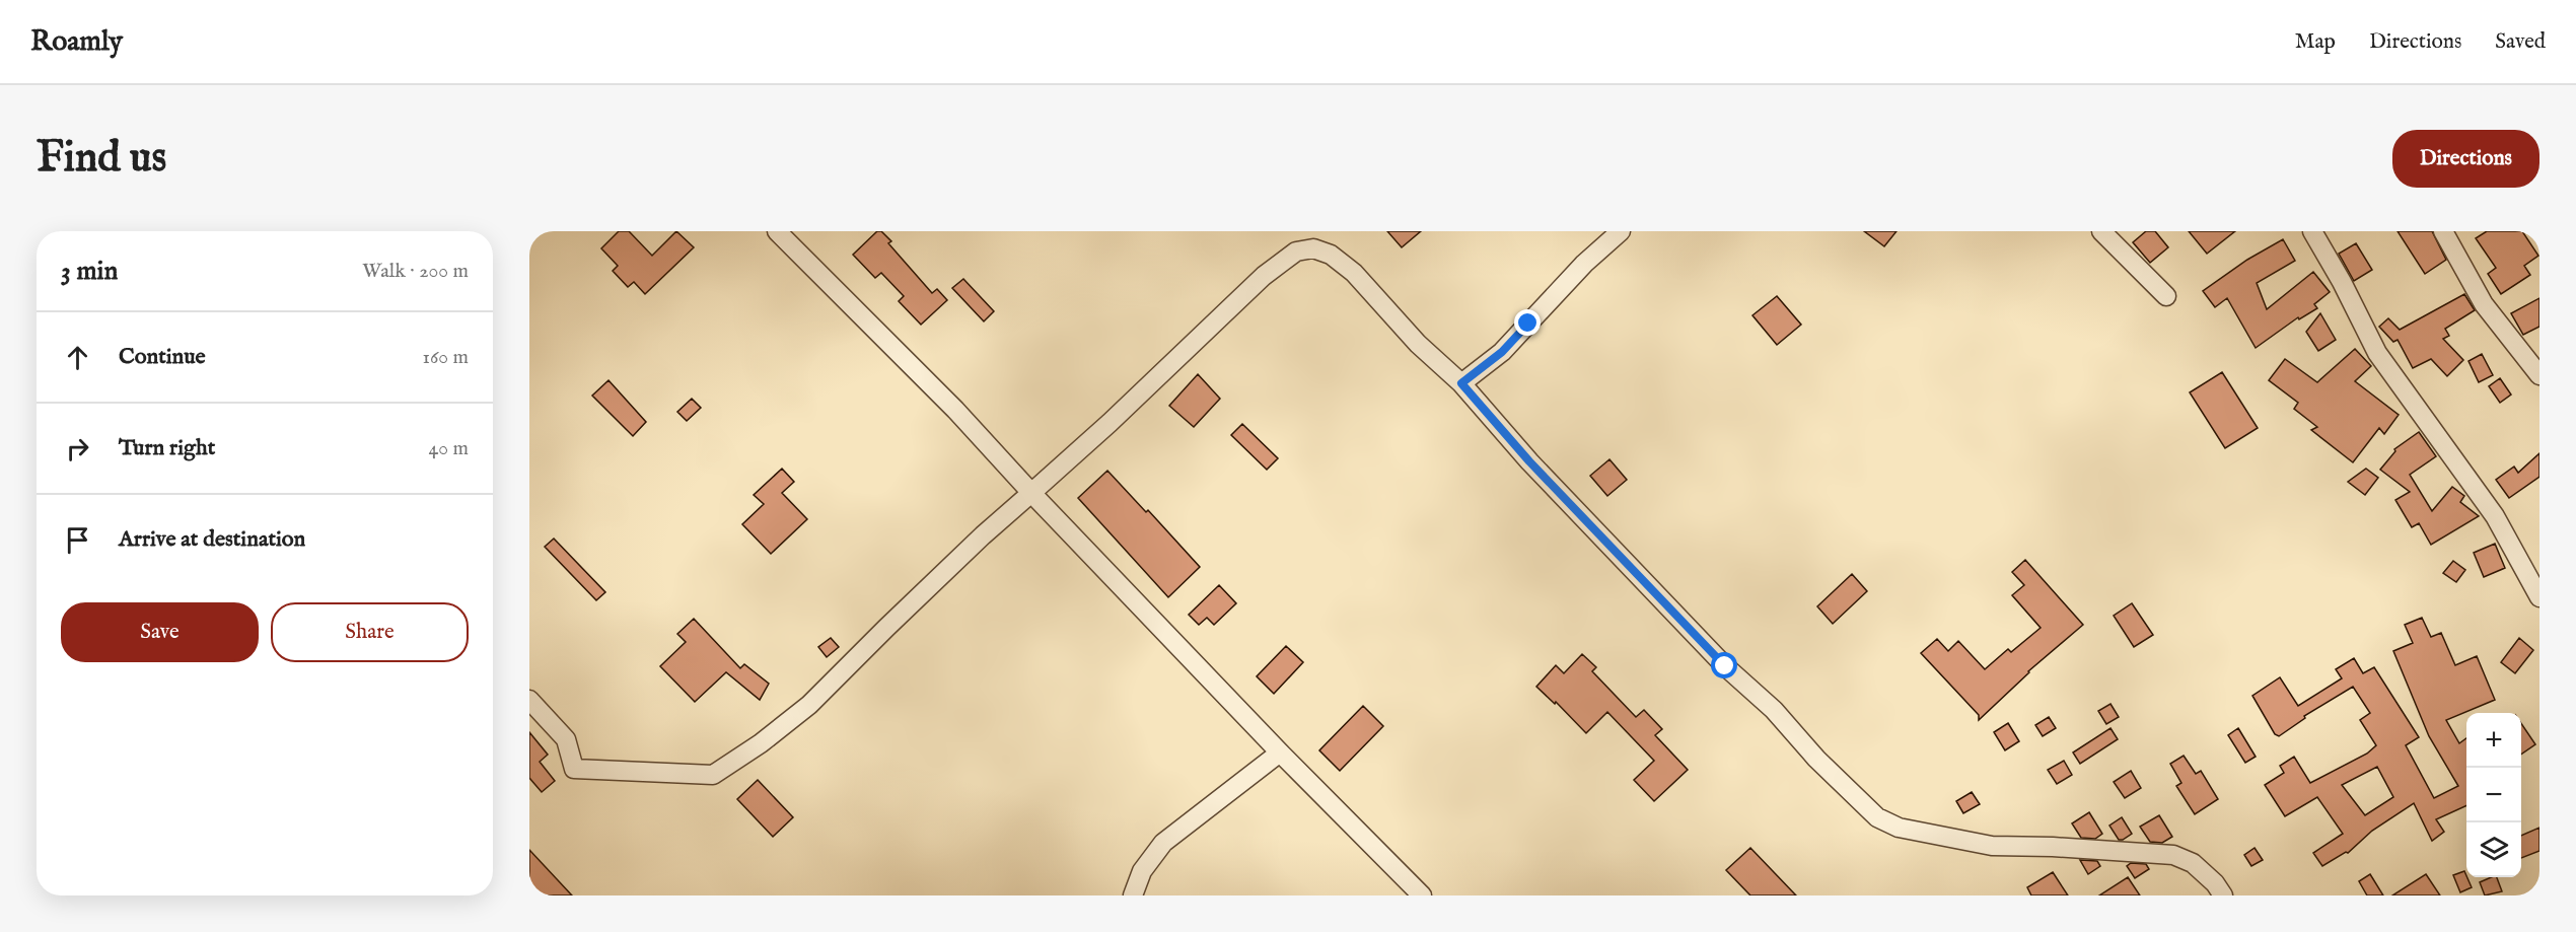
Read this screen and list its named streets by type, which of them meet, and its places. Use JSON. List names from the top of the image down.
{
  "page": {
    "header": "Roamly",
    "nav": ["Map", "Directions", "Saved"],
    "buttons": [
      "Directions",
      ["Save", "Share"]
    ],
    "title": "Find us",
    "heading": ["3 min", "Walk · 200 m"],
    "list": [
      ["Continue", "160 m"],
      ["Turn right", "40 m"],
      "Arrive at destination"
    ],
    "map_buttons": ["+", "−"]
  }
}
